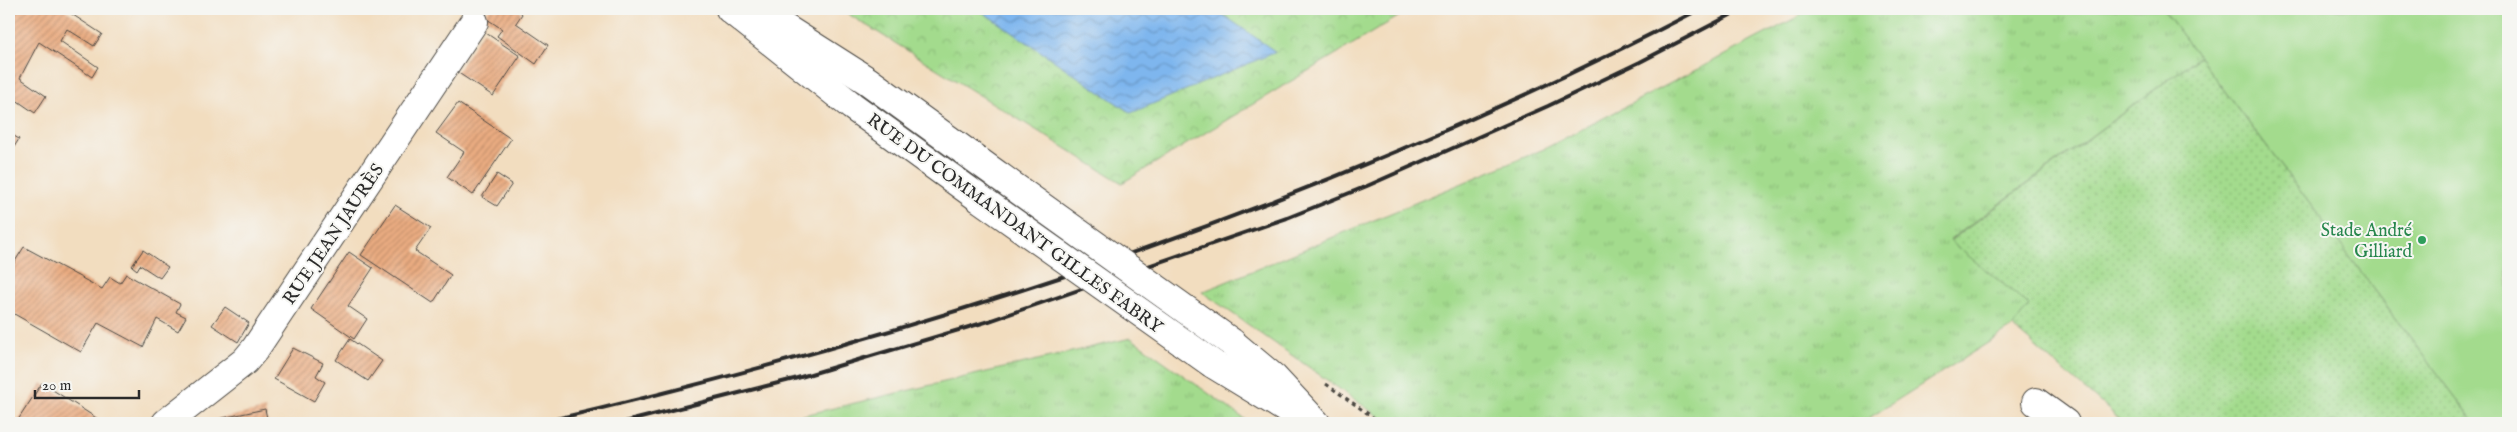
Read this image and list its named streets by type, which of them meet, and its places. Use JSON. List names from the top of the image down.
{
  "streets": {
    "street": ["RUE DU COMMANDANT GILLES FABRY", "RUE JEAN JAURÈS"]
  },
  "places": ["Stade André Gilliard"],
  "scale_bar": "20 m"
}
